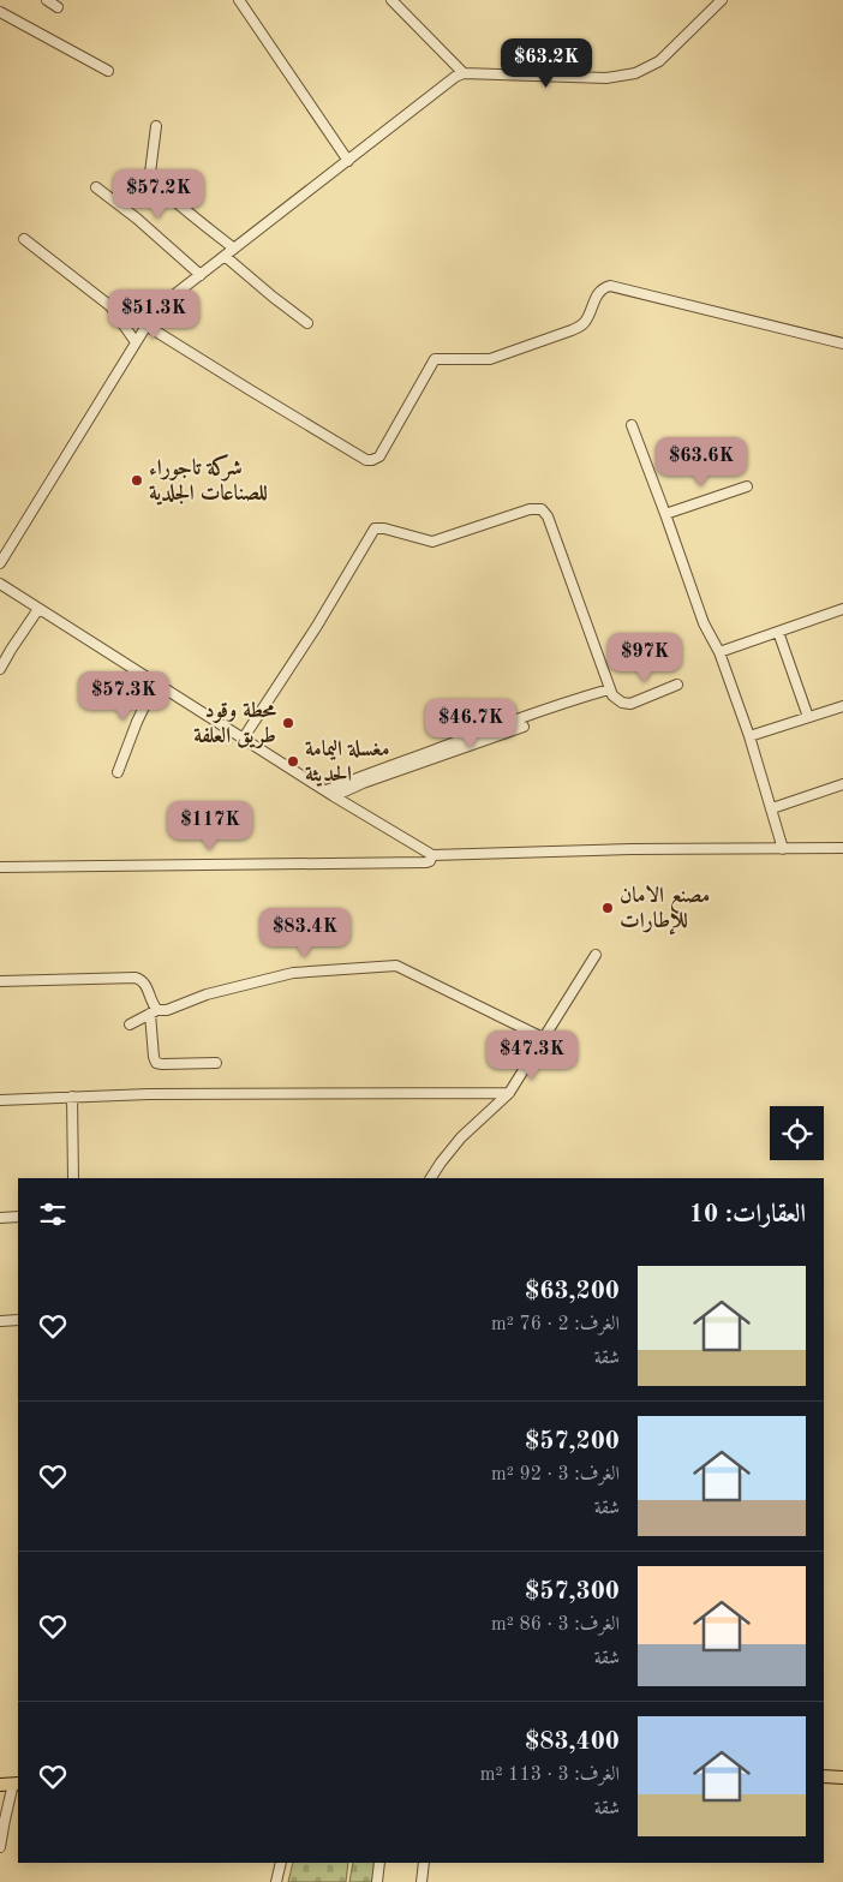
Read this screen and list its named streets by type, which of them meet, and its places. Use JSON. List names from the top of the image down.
{
  "places": [
    "شركة تاجوراء للصناعات الجلدية",
    "محطة وقود طريق العلفة",
    "مغسلة اليمامة الحديثة",
    "مصنع الامان للإطارات"
  ],
  "page": {
    "price": [
      "$63.2K",
      "$57.2K",
      "$51.3K",
      "$63.6K",
      "$97K",
      "$57.3K",
      "$46.7K",
      "$117K",
      "$83.4K",
      "$47.3K"
    ],
    "heading": "العقارات: 10",
    "list": [
      {
        "name": "$63,200",
        "note": "الغرف: 2 · 76 m² · شقة"
      },
      {
        "name": "$57,200",
        "note": "الغرف: 3 · 92 m² · شقة"
      },
      {
        "name": "$57,300",
        "note": "الغرف: 3 · 86 m² · شقة"
      },
      {
        "name": "$83,400",
        "note": "الغرف: 3 · 113 m² · شقة"
      }
    ]
  }
}
